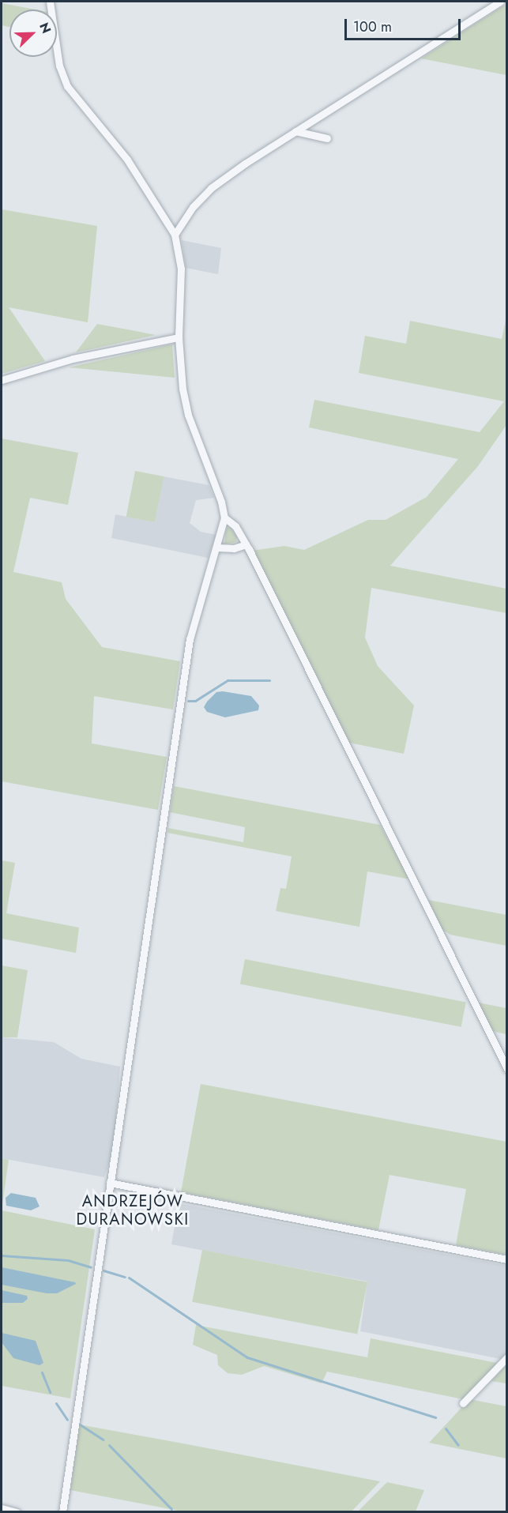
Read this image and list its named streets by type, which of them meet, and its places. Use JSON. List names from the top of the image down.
{
  "districts": ["ANDRZEJÓW DURANOWSKI"],
  "scale_bar": "100 m",
  "north": "top right"
}
